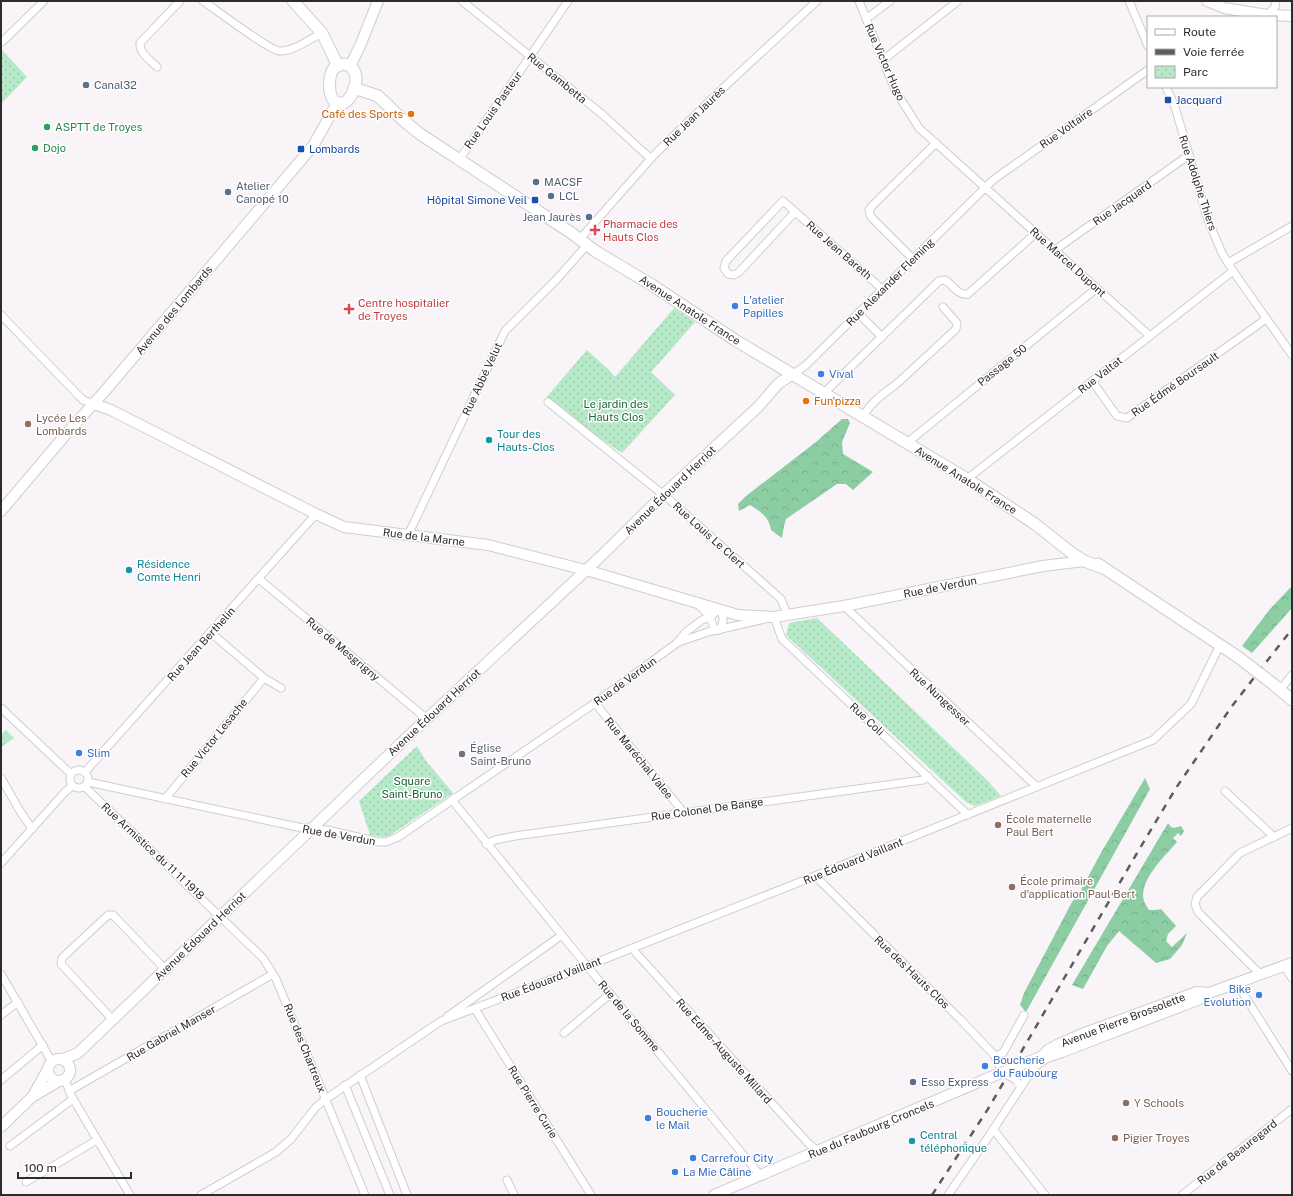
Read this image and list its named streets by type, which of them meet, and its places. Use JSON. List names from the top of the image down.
{
  "streets": {
    "main road": ["Avenue Anatole France"],
    "street": [
      "Rue Victor Hugo",
      "Rue Gambetta",
      "Rue Louis Pasteur",
      "Rue Jean Jaurès",
      "Rue Voltaire",
      "Rue Adolphe Thiers",
      "Rue Jacquard",
      "Rue Jean Bareth",
      "Rue Marcel Dupont",
      "Rue Alexander Fleming",
      "Avenue des Lombards",
      "Passage 50",
      "Rue Valtat",
      "Rue Abbé Velut",
      "Rue Édmé Boursault",
      "Avenue Édouard Herriot",
      "Rue Louis Le Clert",
      "Rue de la Marne",
      "Rue de Verdun",
      "Rue Jean Berthelin",
      "Rue de Mesgrigny",
      "Rue Nungesser",
      "Rue Coli",
      "Rue Victor Lesache",
      "Rue Maréchal Valee",
      "Rue Colonel De Bange",
      "Rue Armistice du 11 11 1918",
      "Rue Édouard Vaillant",
      "Rue des Hauts Clos",
      "Rue de la Somme",
      "Avenue Pierre Brossolette",
      "Rue Gabriel Manser",
      "Rue des Chartreux",
      "Rue Edme-Auguste Millard",
      "Rue Pierre Curie",
      "Rue du Faubourg Croncels",
      "Rue de Beauregard"
    ]
  },
  "crossings": [
    ["Rue Victor Hugo", "Rue Voltaire"],
    ["Rue Victor Hugo", "Rue Marcel Dupont"],
    ["Rue Victor Hugo", "Rue Alexander Fleming"],
    ["Rue Gambetta", "Rue Louis Pasteur"],
    ["Rue Gambetta", "Rue Jean Jaurès"],
    ["Rue Louis Pasteur", "Avenue Anatole France"],
    ["Rue Jean Jaurès", "Avenue Anatole France"],
    ["Rue Jean Jaurès", "Rue Abbé Velut"],
    ["Rue Voltaire", "Rue Marcel Dupont"],
    ["Rue Voltaire", "Rue Alexander Fleming"],
    ["Rue Adolphe Thiers", "Rue Jacquard"],
    ["Rue Adolphe Thiers", "Rue Valtat"],
    ["Rue Adolphe Thiers", "Rue Édmé Boursault"],
    ["Rue Jacquard", "Rue Marcel Dupont"],
    ["Rue Jean Bareth", "Rue Alexander Fleming"],
    ["Rue Marcel Dupont", "Rue Alexander Fleming"],
    ["Rue Marcel Dupont", "Passage 50"],
    ["Rue Marcel Dupont", "Rue Valtat"],
    ["Rue Alexander Fleming", "Avenue Anatole France"],
    ["Rue Alexander Fleming", "Avenue Édouard Herriot"],
    ["Avenue des Lombards", "Avenue Anatole France"],
    ["Avenue des Lombards", "Rue de la Marne"],
    ["Avenue Anatole France", "Passage 50"],
    ["Avenue Anatole France", "Rue Valtat"],
    ["Avenue Anatole France", "Rue Abbé Velut"],
    ["Avenue Anatole France", "Avenue Édouard Herriot"],
    ["Avenue Anatole France", "Rue de Verdun"],
    ["Avenue Anatole France", "Rue Édouard Vaillant"],
    ["Rue Valtat", "Rue Édmé Boursault"],
    ["Rue Abbé Velut", "Rue de la Marne"],
    ["Avenue Édouard Herriot", "Rue Louis Le Clert"],
    ["Avenue Édouard Herriot", "Rue de la Marne"],
    ["Avenue Édouard Herriot", "Rue de Verdun"],
    ["Avenue Édouard Herriot", "Rue de Mesgrigny"],
    ["Avenue Édouard Herriot", "Rue Armistice du 11 11 1918"],
    ["Avenue Édouard Herriot", "Rue des Chartreux"],
    ["Rue Louis Le Clert", "Rue de Verdun"],
    ["Rue de la Marne", "Rue de Verdun"],
    ["Rue de la Marne", "Rue Jean Berthelin"],
    ["Rue de la Marne", "Rue Coli"],
    ["Rue de Verdun", "Rue Jean Berthelin"],
    ["Rue de Verdun", "Rue Nungesser"],
    ["Rue de Verdun", "Rue Coli"],
    ["Rue de Verdun", "Rue Victor Lesache"],
    ["Rue de Verdun", "Rue Maréchal Valee"],
    ["Rue de Verdun", "Rue Armistice du 11 11 1918"],
    ["Rue de Verdun", "Rue de la Somme"],
    ["Rue Jean Berthelin", "Rue de Mesgrigny"],
    ["Rue Jean Berthelin", "Rue Armistice du 11 11 1918"],
    ["Rue Nungesser", "Rue Édouard Vaillant"],
    ["Rue Coli", "Rue Colonel De Bange"],
    ["Rue Coli", "Rue Édouard Vaillant"],
    ["Rue Maréchal Valee", "Rue Colonel De Bange"],
    ["Rue Colonel De Bange", "Rue de la Somme"],
    ["Rue Armistice du 11 11 1918", "Rue des Chartreux"],
    ["Rue Édouard Vaillant", "Rue des Hauts Clos"],
    ["Rue Édouard Vaillant", "Rue de la Somme"],
    ["Rue Édouard Vaillant", "Rue des Chartreux"],
    ["Rue Édouard Vaillant", "Rue Edme-Auguste Millard"],
    ["Rue Édouard Vaillant", "Rue Pierre Curie"],
    ["Rue des Hauts Clos", "Rue du Faubourg Croncels"],
    ["Rue de la Somme", "Rue du Faubourg Croncels"],
    ["Avenue Pierre Brossolette", "Rue du Faubourg Croncels"],
    ["Rue Gabriel Manser", "Rue des Chartreux"],
    ["Rue Edme-Auguste Millard", "Rue du Faubourg Croncels"]
  ],
  "parks": ["Le jardin des Hauts Clos", "Square Saint-Bruno"],
  "places": {
    "other": [
      "Canal32",
      "Café des Sports",
      "ASPTT de Troyes",
      "Dojo",
      "MACSF",
      "Atelier Canopé 10",
      "LCL",
      "Jean Jaurès",
      "L'atelier Papilles",
      "Vival",
      "Fun'pizza",
      "Lycée Les Lombards",
      "Tour des Hauts-Clos",
      "Résidence Comte Henri",
      "Slim",
      "Église Saint-Bruno",
      "École maternelle Paul Bert",
      "École primaire d'application Paul Bert",
      "Bike Evolution",
      "Boucherie du Faubourg",
      "Esso Express",
      "Y Schools",
      "Boucherie le Mail",
      "Pigier Troyes",
      "Central téléphonique",
      "Carrefour City",
      "La Mie Câline"
    ],
    "transit": ["Jacquard", "Lombards", "Hôpital Simone Veil"],
    "health": ["Pharmacie des Hauts Clos", "Centre hospitalier de Troyes"]
  },
  "legend": ["Route", "Voie ferrée", "Parc"],
  "scale_bar": "100 m"
}
